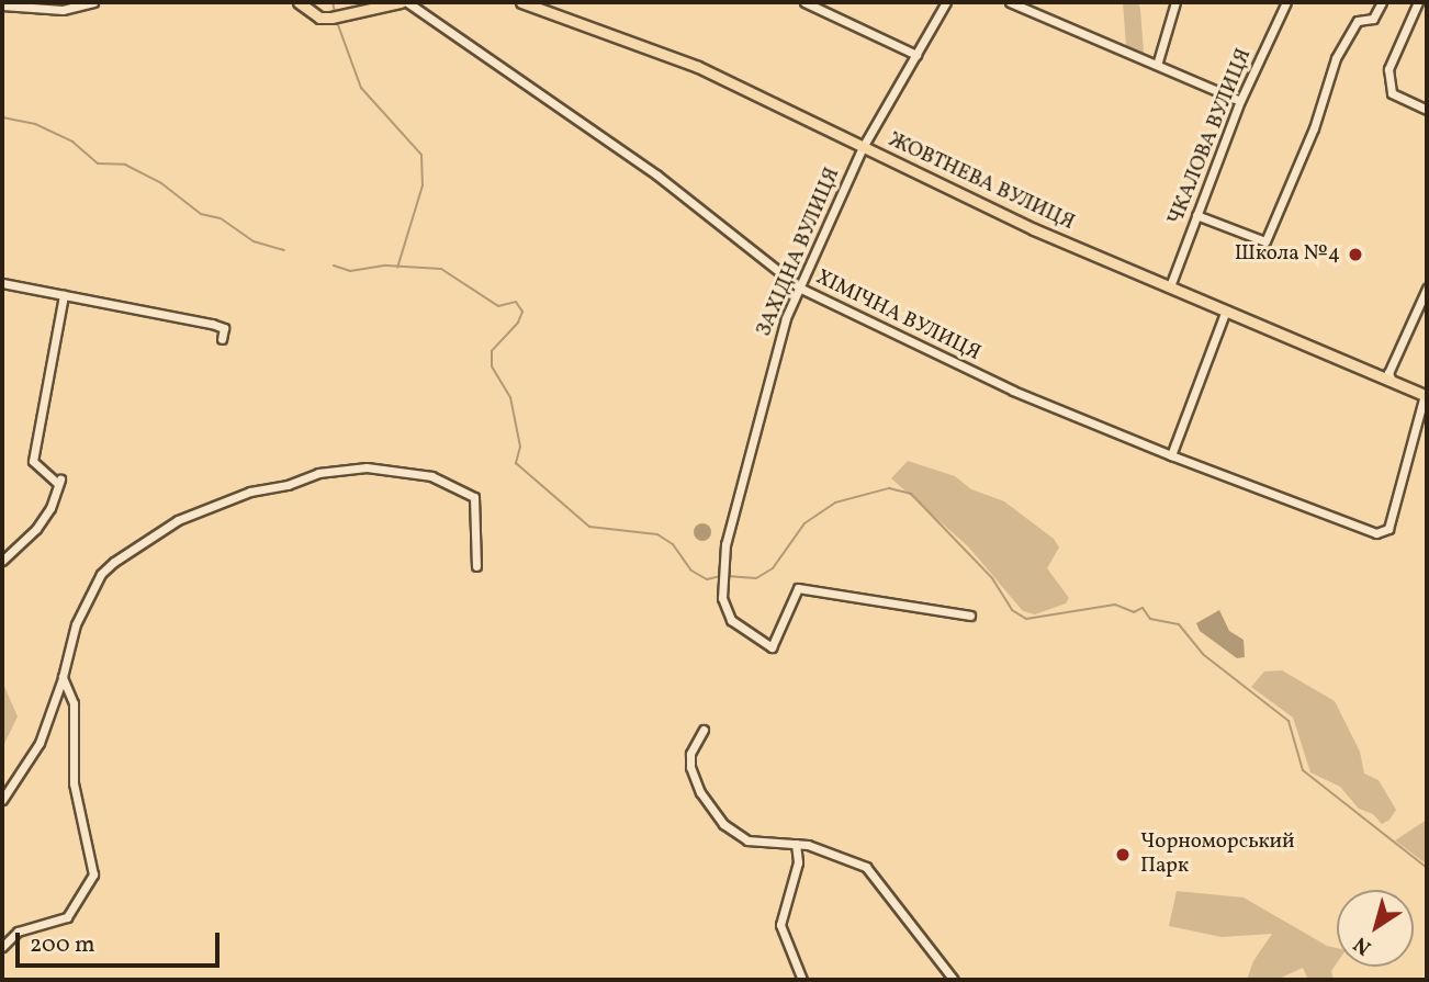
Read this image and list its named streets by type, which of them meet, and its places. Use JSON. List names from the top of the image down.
{
  "streets": {
    "main road": ["ЖОВТНЕВА ВУЛИЦЯ"],
    "street": ["ЧКАЛОВА ВУЛИЦЯ", "ЗАХІДНА ВУЛИЦЯ", "ХІМІЧНА ВУЛИЦЯ"]
  },
  "crossings": [
    ["ЧКАЛОВА ВУЛИЦЯ", "ЖОВТНЕВА ВУЛИЦЯ"],
    ["ЖОВТНЕВА ВУЛИЦЯ", "ЗАХІДНА ВУЛИЦЯ"],
    ["ЖОВТНЕВА ВУЛИЦЯ", "ХІМІЧНА ВУЛИЦЯ"],
    ["ЗАХІДНА ВУЛИЦЯ", "ХІМІЧНА ВУЛИЦЯ"]
  ],
  "places": ["Школа №4", "Чорноморський Парк"],
  "scale_bar": "200 m",
  "north": "bottom left"
}
